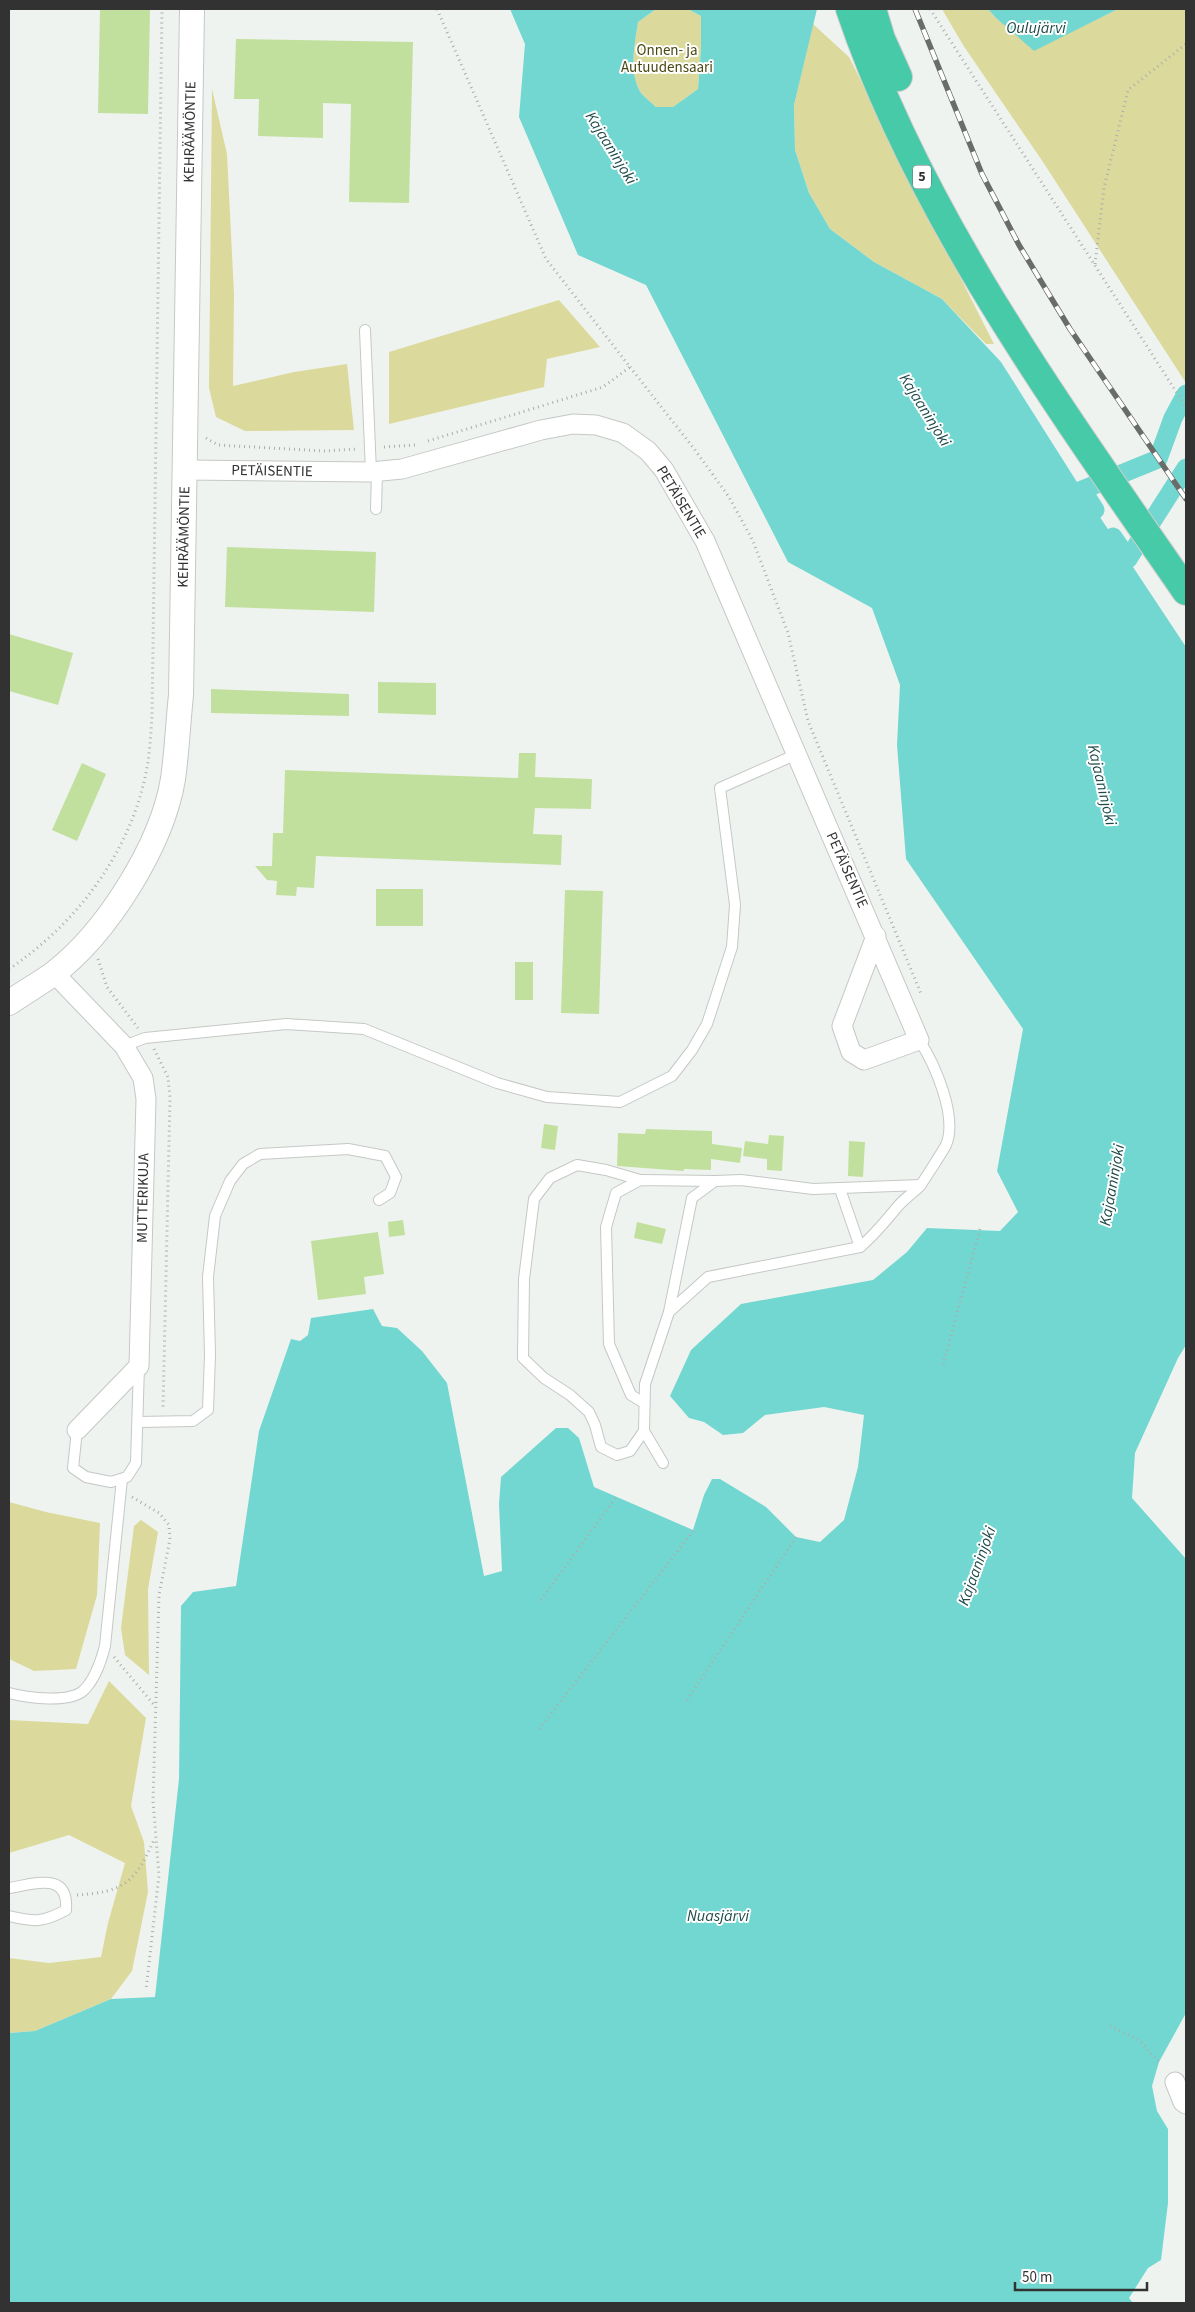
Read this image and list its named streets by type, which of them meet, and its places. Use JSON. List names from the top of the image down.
{
  "streets": {
    "highway": ["5"],
    "street": ["KEHRÄÄMÖNTIE", "PETÄISENTIE", "MUTTERIKUJA"]
  },
  "crossings": [
    ["KEHRÄÄMÖNTIE", "PETÄISENTIE"],
    ["KEHRÄÄMÖNTIE", "MUTTERIKUJA"]
  ],
  "water": ["Oulujärvi", "Kajaaninjoki", "Nuasjärvi"],
  "parks": ["Onnen- ja Autuudensaari"],
  "scale_bar": "50 m"
}
